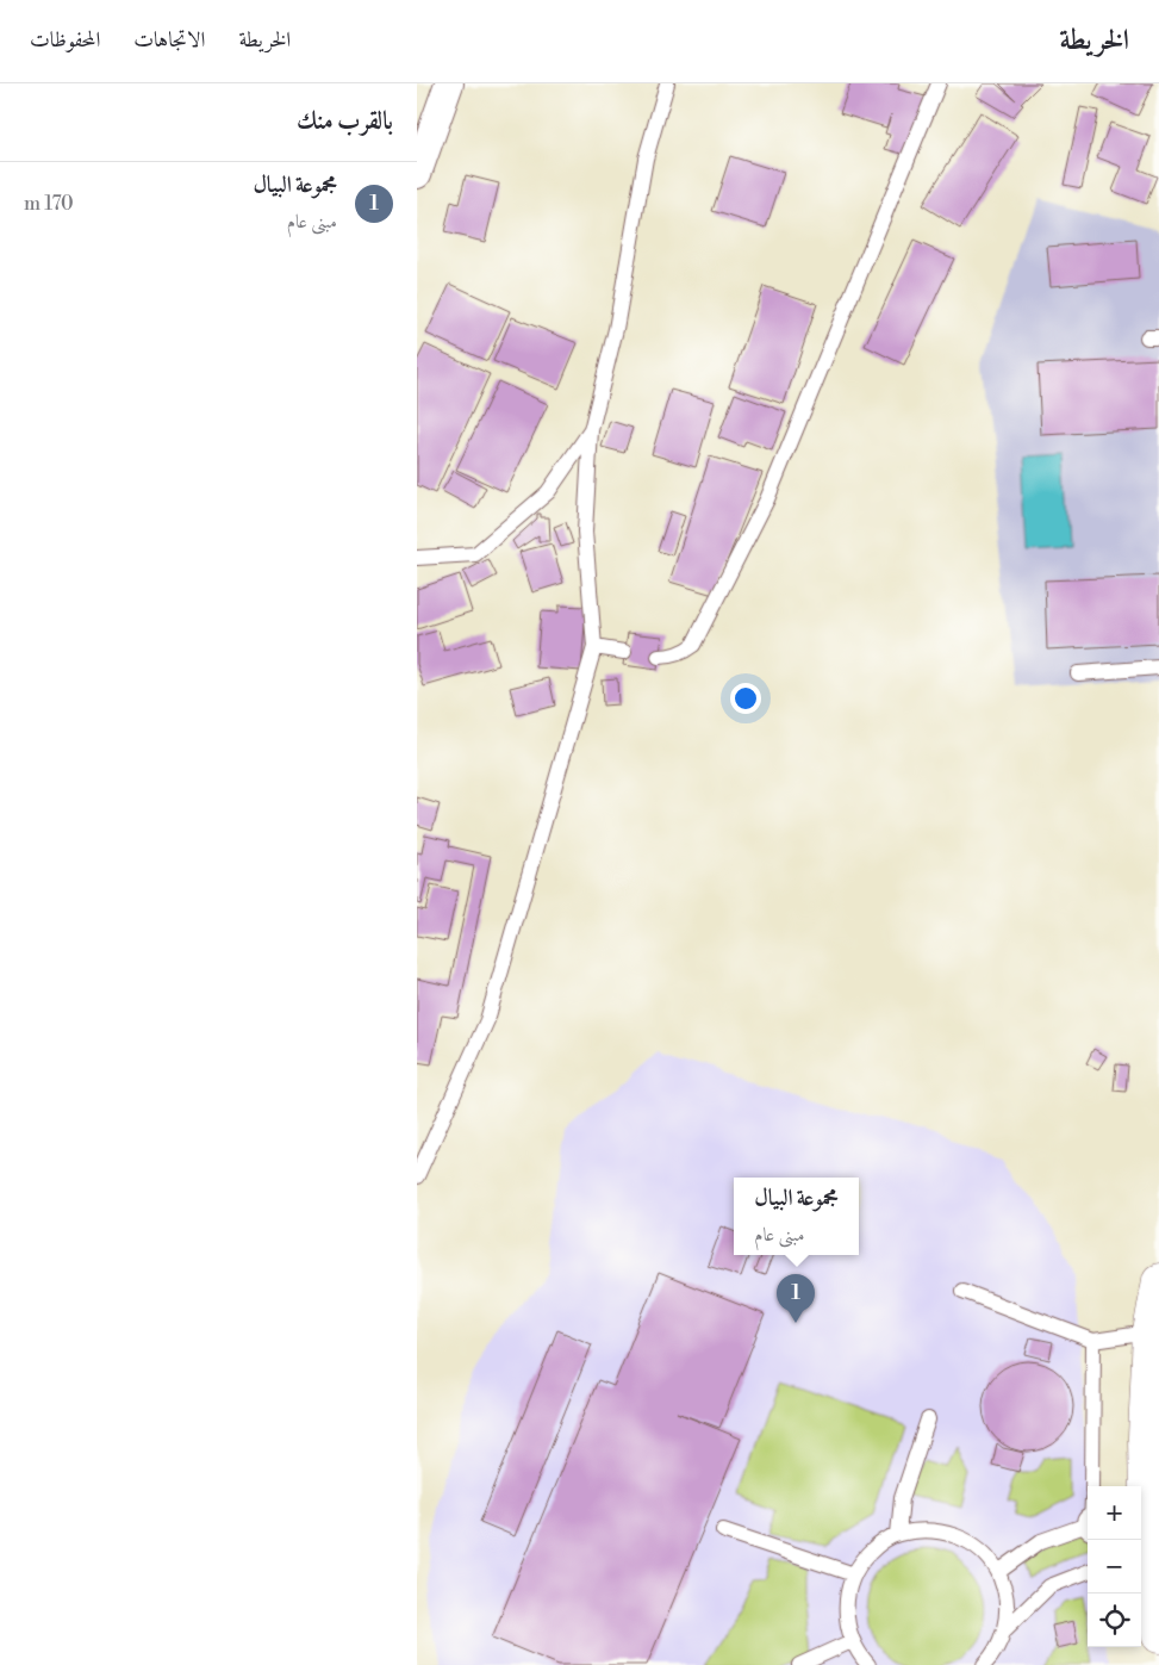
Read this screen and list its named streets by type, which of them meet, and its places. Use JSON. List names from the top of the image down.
{
  "page": {
    "header": "الخريطة",
    "nav": ["الخريطة", "الاتجاهات", "المحفوظات"],
    "heading": "بالقرب منك",
    "list": [
      {
        "mark": "1",
        "name": "مجموعة البيال",
        "note": "مبنى عام",
        "value": "170 m"
      }
    ],
    "popup": ["مجموعة البيال", "مبنى عام"],
    "pins": "1",
    "map_buttons": ["+", "−"]
  }
}
